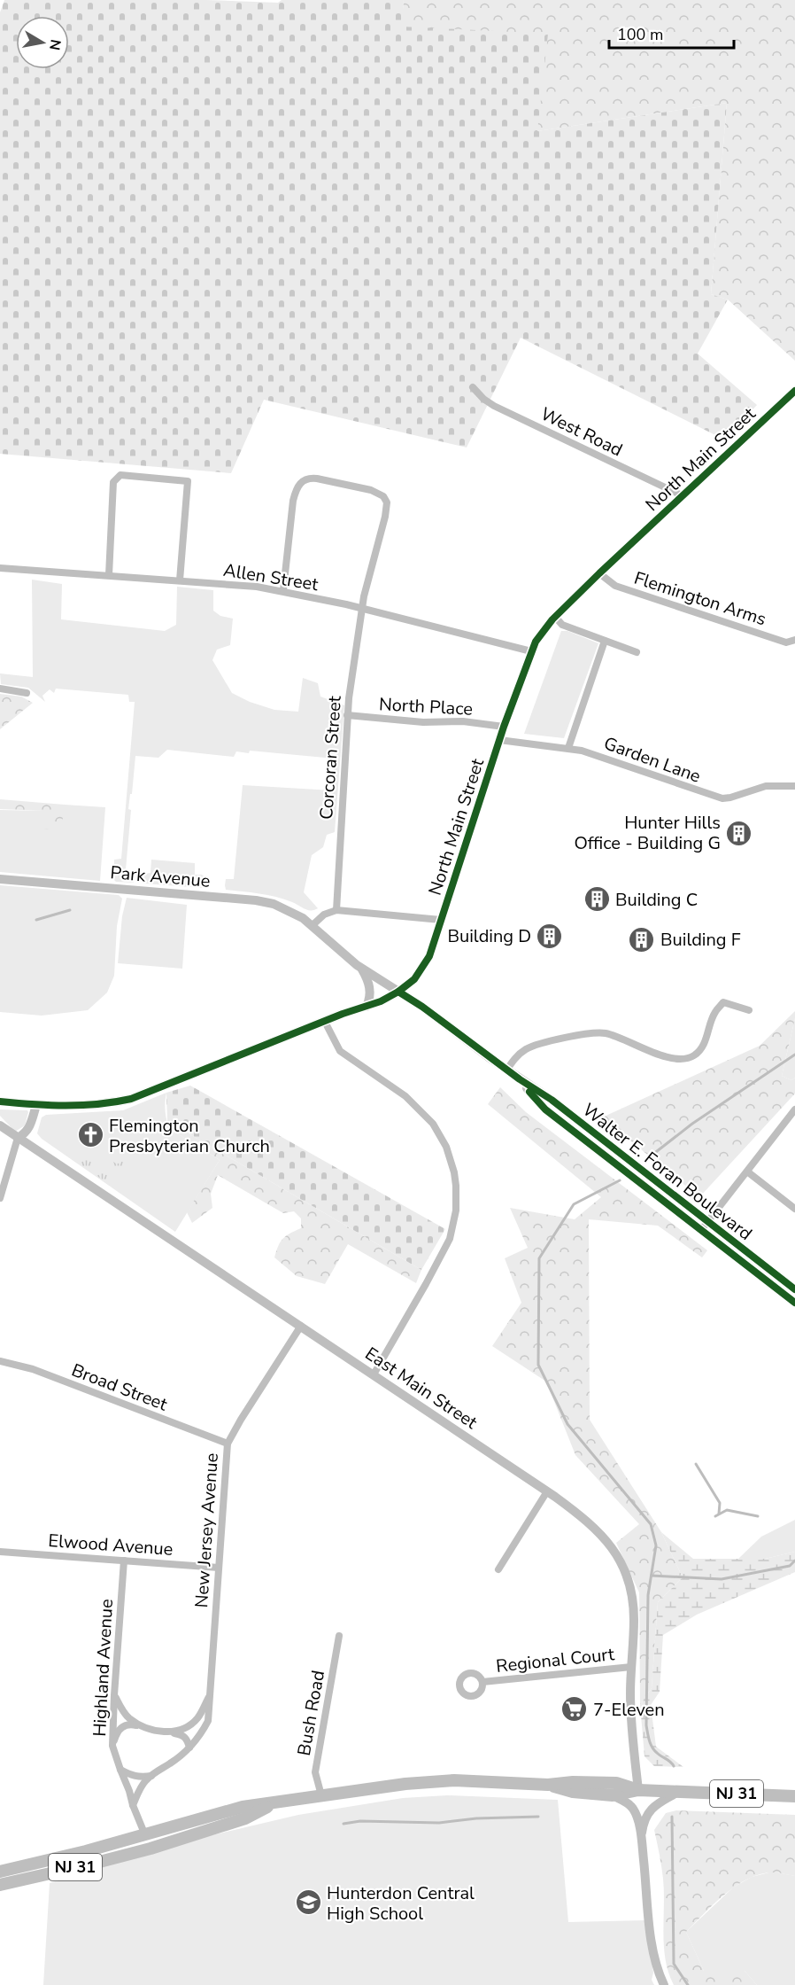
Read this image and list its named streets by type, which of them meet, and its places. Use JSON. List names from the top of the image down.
{
  "streets": {
    "highway": ["NJ 31"],
    "street": [
      "West Road",
      "North Main Street",
      "Allen Street",
      "Flemington Arms",
      "North Place",
      "Corcoran Street",
      "Garden Lane",
      "Park Avenue",
      "Walter E. Foran Boulevard",
      "Broad Street",
      "East Main Street",
      "New Jersey Avenue",
      "Elwood Avenue",
      "Regional Court",
      "Highland Avenue",
      "Bush Road"
    ]
  },
  "crossings": [
    ["West Road", "North Main Street"],
    ["North Main Street", "Allen Street"],
    ["North Main Street", "Flemington Arms"],
    ["North Main Street", "North Place"],
    ["North Main Street", "Garden Lane"],
    ["North Main Street", "Park Avenue"],
    ["North Main Street", "Walter E. Foran Boulevard"],
    ["Allen Street", "Corcoran Street"],
    ["North Place", "Corcoran Street"],
    ["Park Avenue", "Walter E. Foran Boulevard"],
    ["Broad Street", "New Jersey Avenue"],
    ["East Main Street", "New Jersey Avenue"],
    ["East Main Street", "Regional Court"],
    ["East Main Street", "NJ 31"],
    ["New Jersey Avenue", "Elwood Avenue"],
    ["New Jersey Avenue", "Highland Avenue"],
    ["Elwood Avenue", "Highland Avenue"],
    ["Bush Road", "NJ 31"]
  ],
  "places": {
    "building": [
      "Hunter Hills Office - Building G",
      "Building C",
      "Building D",
      "Building F"
    ],
    "church": ["Flemington Presbyterian Church"],
    "supermarket": ["7-Eleven"],
    "school or university": ["Hunterdon Central High School"]
  },
  "scale_bar": "100 m",
  "north": "right"
}
